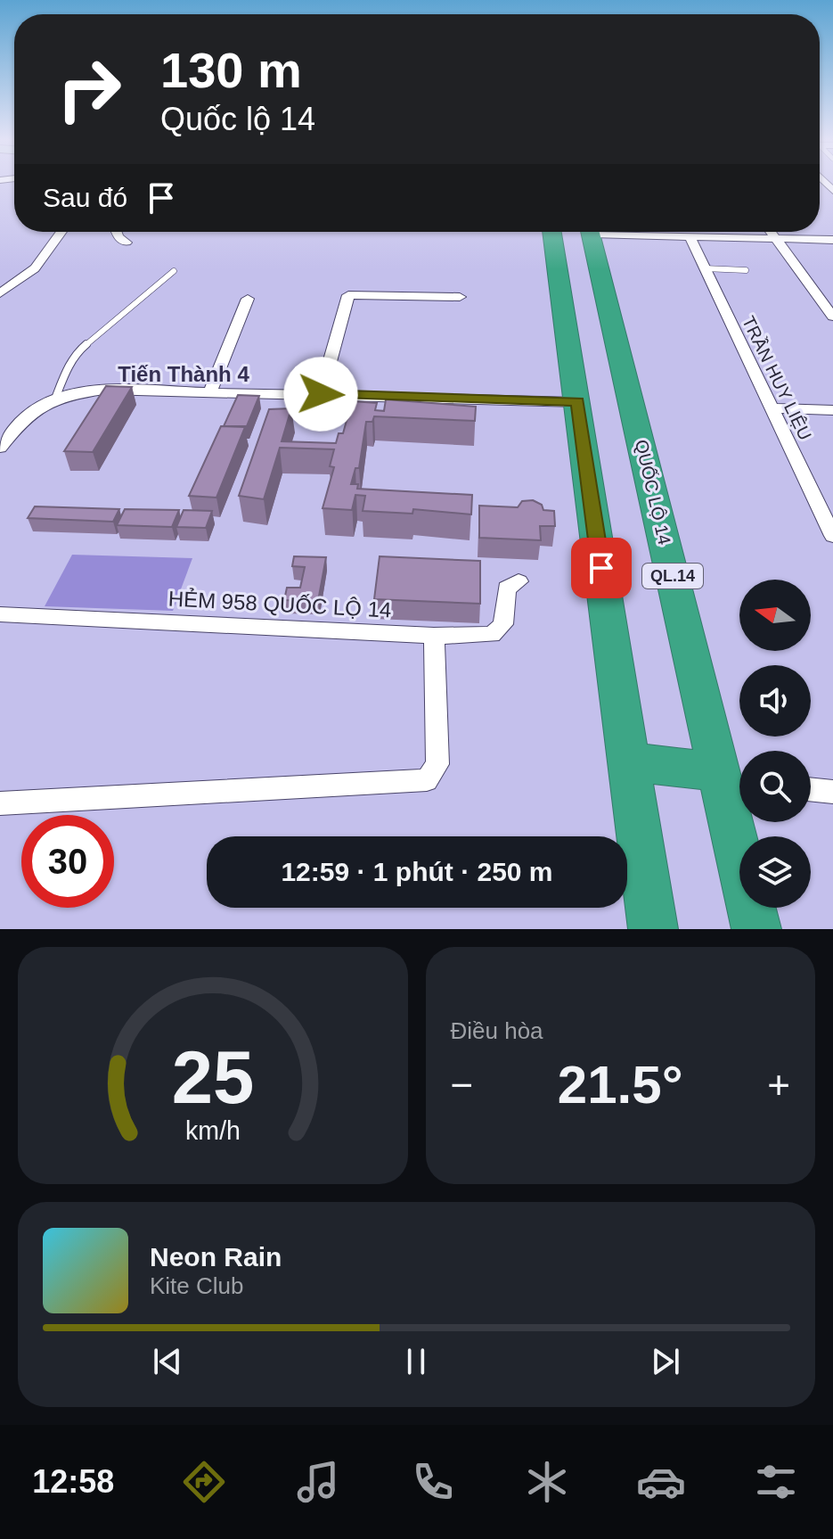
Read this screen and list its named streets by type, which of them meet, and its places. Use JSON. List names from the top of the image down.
{
  "streets": {
    "highway": ["QUỐC LỘ 14", "QL.14"],
    "street": ["TRẦN HUY LIỆU", "HẺM 958 QUỐC LỘ 14"]
  },
  "districts": ["Tiến Thành 4"],
  "north": "left",
  "page": {
    "turn": ["130 m", "Quốc lộ 14"],
    "then": "Sau đó",
    "limit": "30",
    "trip": "12:59 · 1 phút · 250 m",
    "tile": "Điều hòa",
    "heat": ["−", "21.5°", "+"],
    "song": ["Neon Rain", "Kite Club"],
    "tabs": "12:58",
    "gauge": ["25", "km/h"]
  }
}
